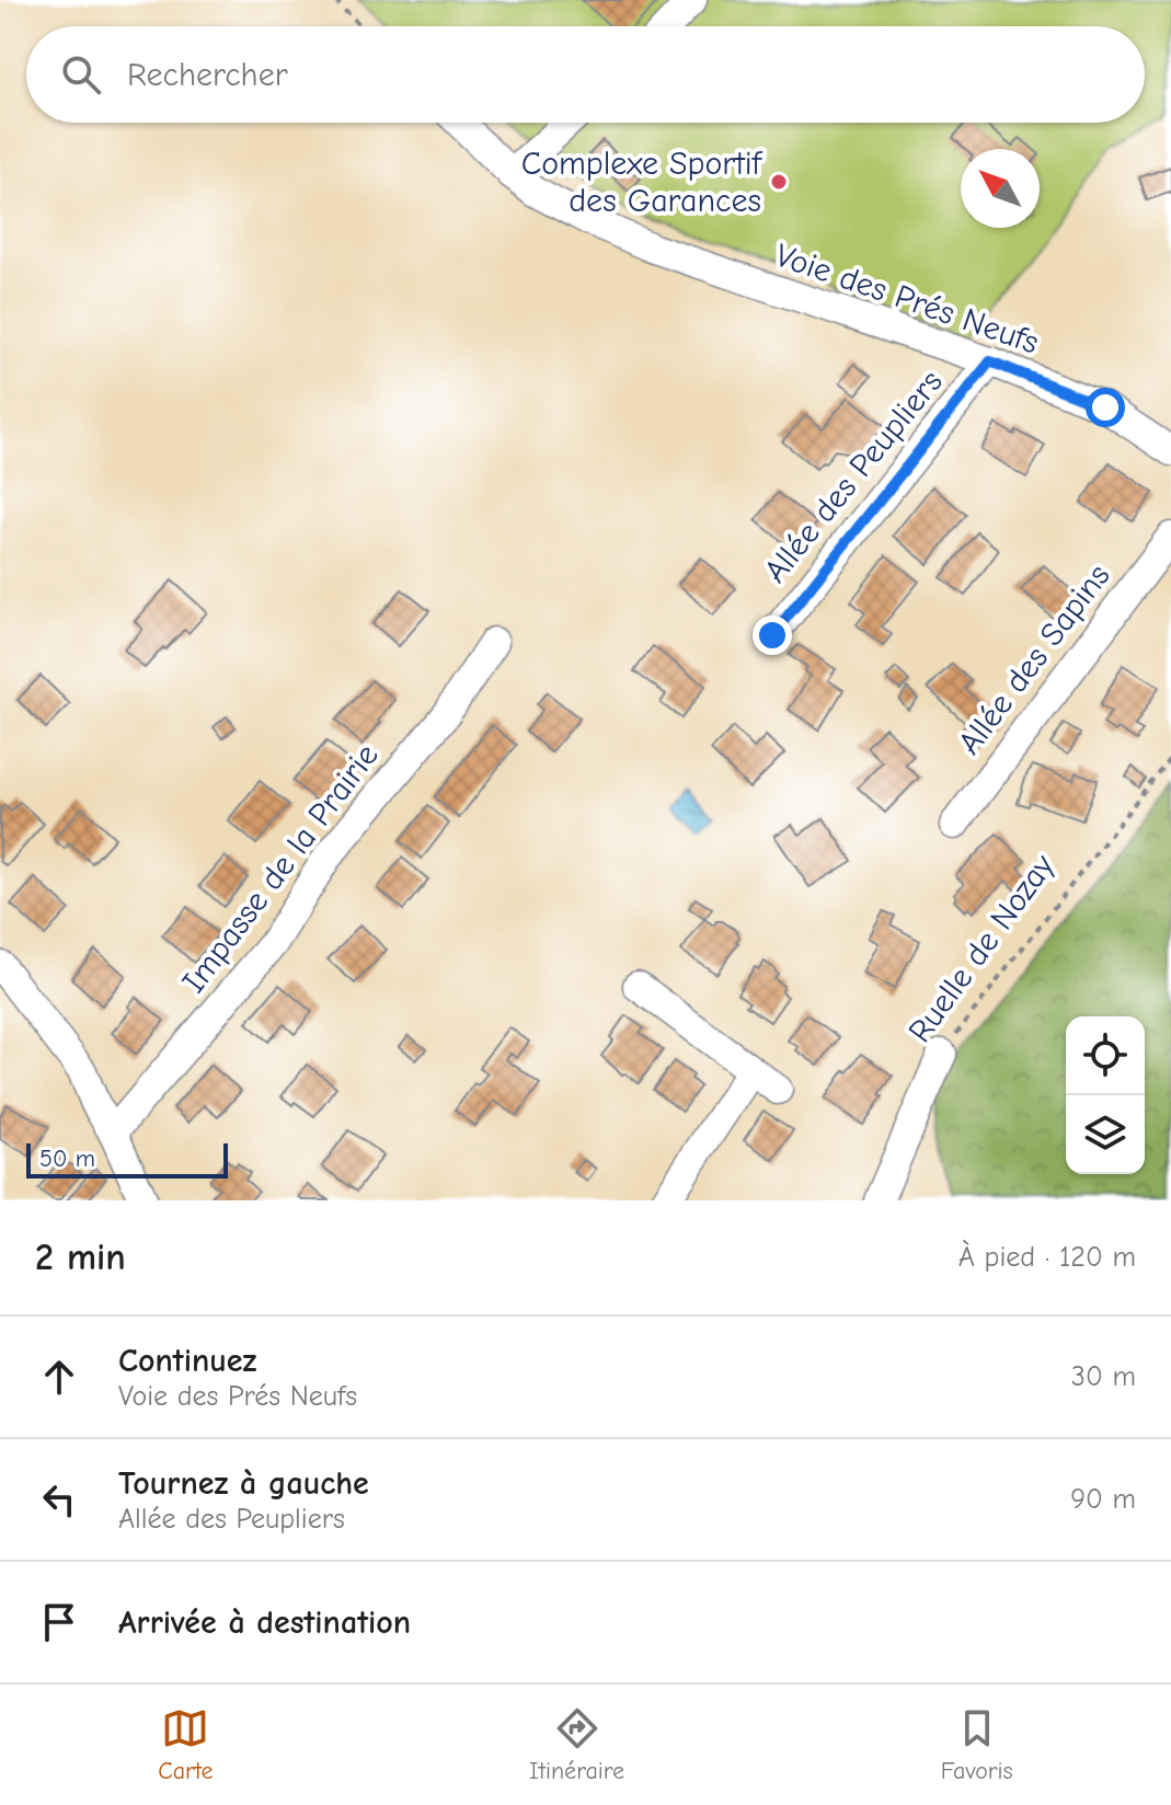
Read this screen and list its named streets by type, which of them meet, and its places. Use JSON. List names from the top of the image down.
{
  "streets": {
    "street": [
      "Voie des Prés Neufs",
      "Allée des Peupliers",
      "Allée des Sapins",
      "Impasse de la Prairie",
      "Ruelle de Nozay"
    ]
  },
  "crossings": [
    ["Voie des Prés Neufs", "Allée des Peupliers"]
  ],
  "places": ["Complexe Sportif des Garances"],
  "scale_bar": "50 m",
  "north": "top left",
  "page": {
    "search": "Rechercher",
    "scale": "50 m",
    "heading": ["2 min", "À pied · 120 m"],
    "list": [
      ["Continuez", "Voie des Prés Neufs", "30 m"],
      ["Tournez à gauche", "Allée des Peupliers", "90 m"],
      "Arrivée à destination"
    ],
    "nav": ["Carte", "Itinéraire", "Favoris"]
  }
}
